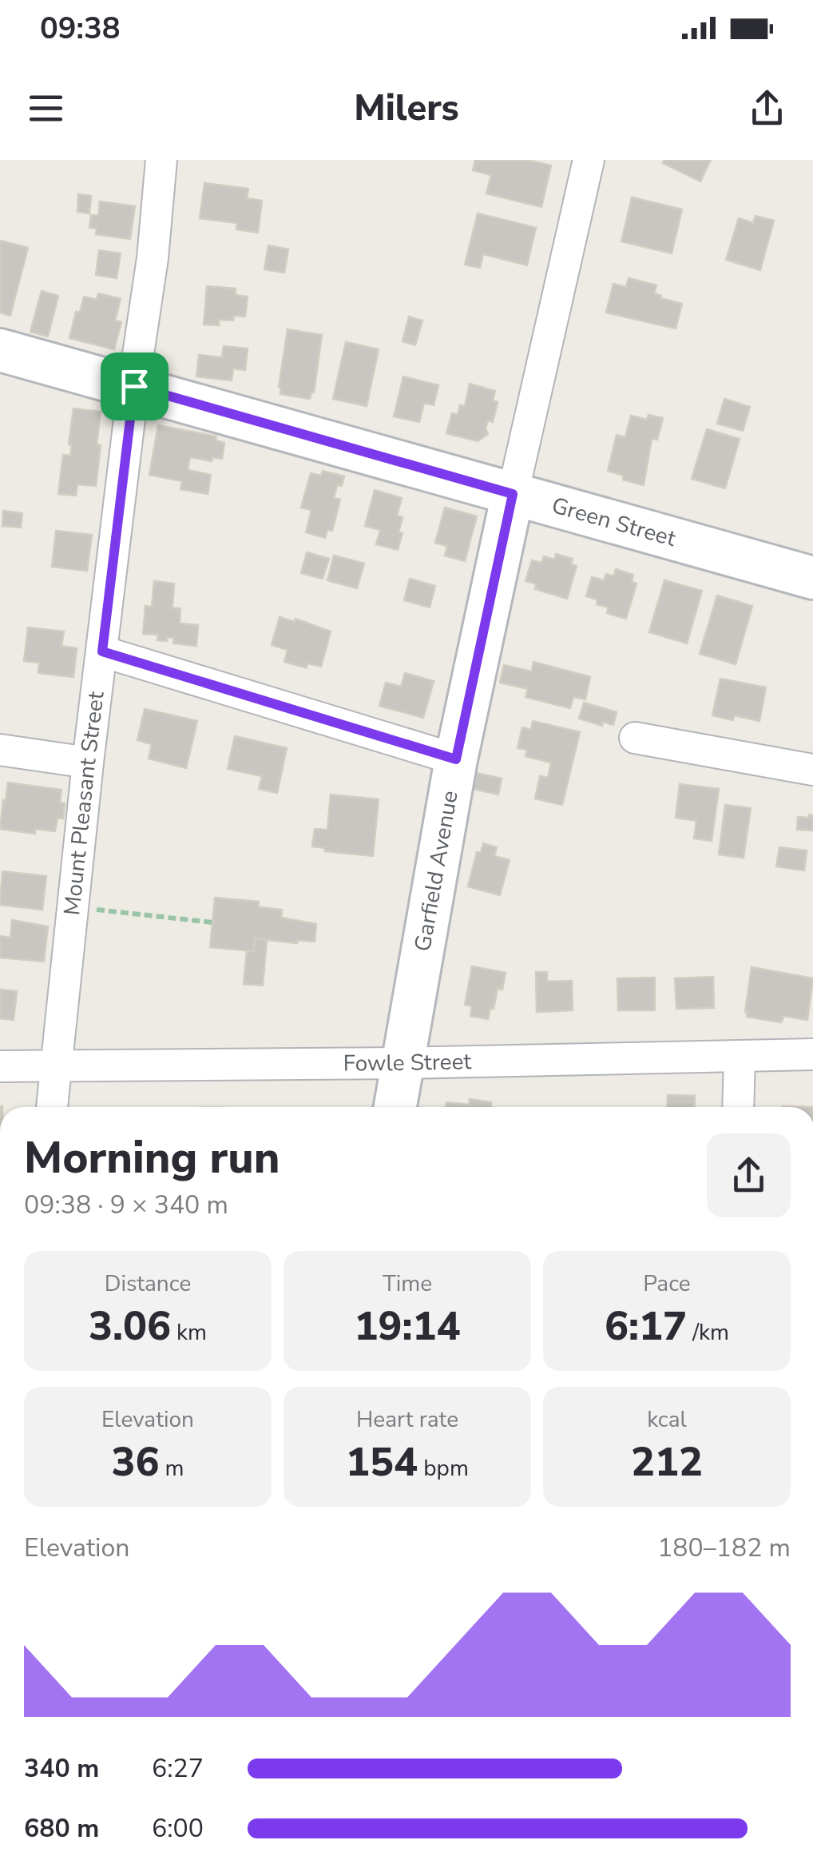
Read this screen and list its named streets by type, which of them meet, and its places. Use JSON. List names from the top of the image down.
{
  "streets": {
    "street": [
      "Green Street",
      "Mount Pleasant Street",
      "Garfield Avenue",
      "Fowle Street"
    ]
  },
  "crossings": [
    ["Green Street", "Mount Pleasant Street"],
    ["Green Street", "Garfield Avenue"],
    ["Mount Pleasant Street", "Fowle Street"],
    ["Garfield Avenue", "Fowle Street"]
  ],
  "page": {
    "status": "09:38",
    "header": "Milers",
    "heading": ["Morning run", "09:38 · 9 × 340 m"],
    "stats": [
      ["Distance", "3.06 km"],
      ["Time", "19:14"],
      ["Pace", "6:17 /km"],
      ["Elevation", "36 m"],
      ["Heart rate", "154 bpm"],
      ["kcal", "212"]
    ],
    "chart": ["Elevation", "180–182 m"],
    "list": [
      {
        "name": "340 m",
        "note": "6:27"
      },
      {
        "name": "680 m",
        "note": "6:00"
      }
    ]
  }
}
